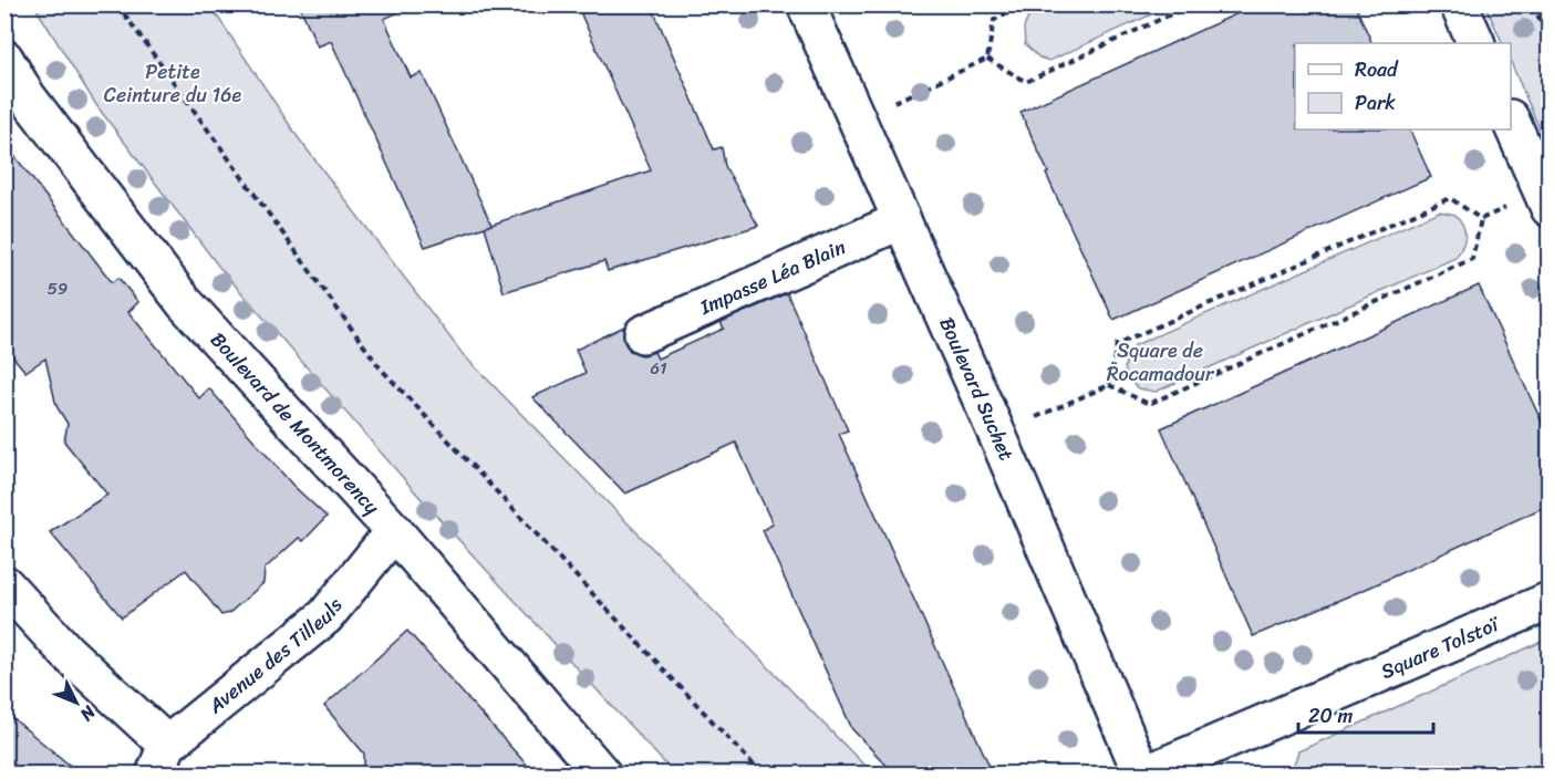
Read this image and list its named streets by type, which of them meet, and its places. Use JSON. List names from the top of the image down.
{
  "streets": {
    "street": [
      "Impasse Léa Blain",
      "Boulevard Suchet",
      "Boulevard de Montmorency",
      "Square Tolstoï",
      "Avenue des Tilleuls"
    ]
  },
  "crossings": [
    ["Impasse Léa Blain", "Boulevard Suchet"],
    ["Boulevard Suchet", "Square Tolstoï"],
    ["Boulevard de Montmorency", "Avenue des Tilleuls"]
  ],
  "parks": ["Petite Ceinture du 16e", "Square de Rocamadour"],
  "house_numbers": ["59", "61"],
  "legend": ["Road", "Park"],
  "scale_bar": "20 m",
  "north": "bottom right"
}
